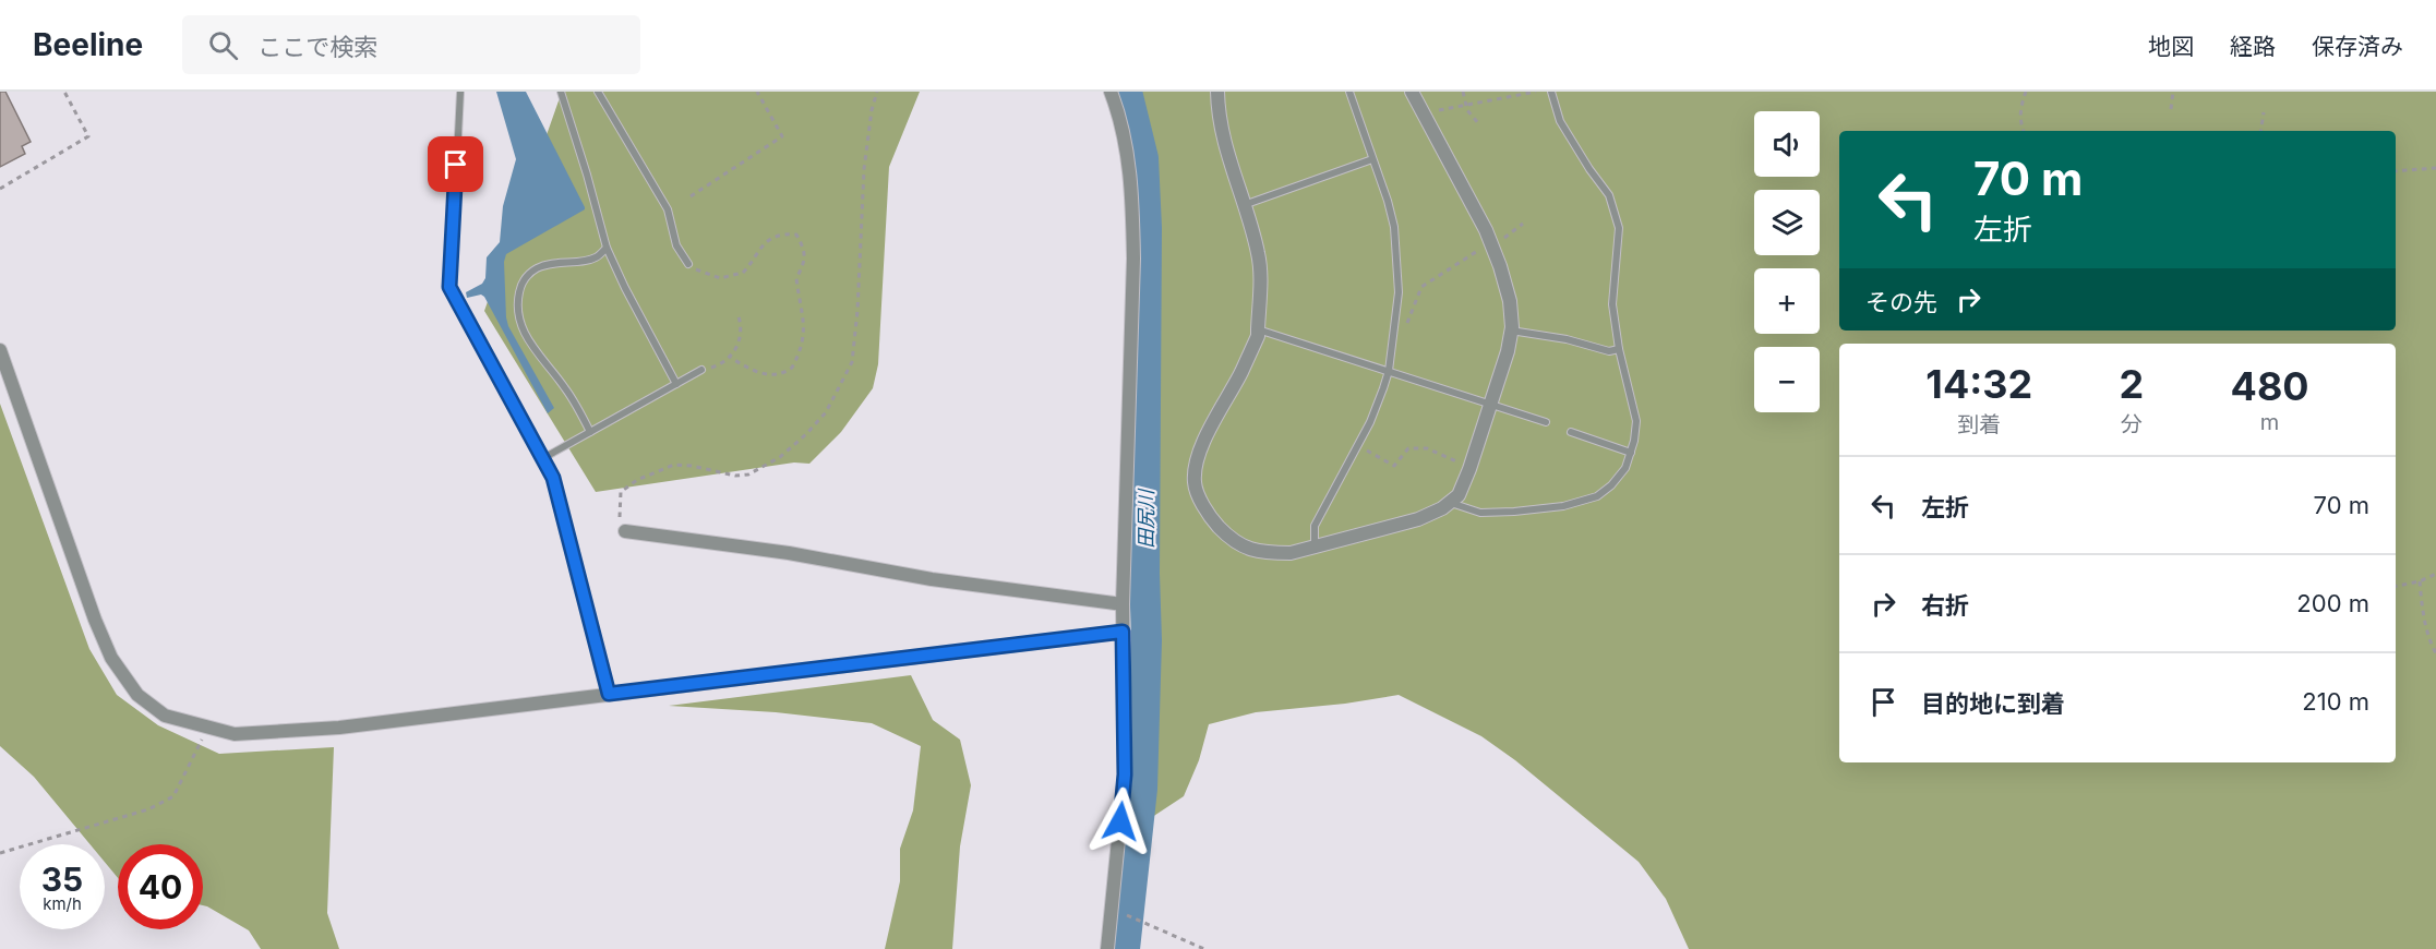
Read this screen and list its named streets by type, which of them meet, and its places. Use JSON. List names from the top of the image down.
{
  "water": ["田尻川"],
  "page": {
    "header": "Beeline",
    "search": "ここで検索",
    "nav": ["地図", "経路", "保存済み"],
    "map_buttons": ["+", "−"],
    "turn": ["70 m", "左折"],
    "then": "その先",
    "eta": [
      "14:32",
      "到着",
      "2",
      "分",
      "480",
      "m"
    ],
    "list": [
      {
        "name": "左折",
        "value": "70 m"
      },
      {
        "name": "右折",
        "value": "200 m"
      },
      {
        "name": "目的地に到着",
        "value": "210 m"
      }
    ],
    "speed": "35 km/h",
    "limit": "40"
  }
}
